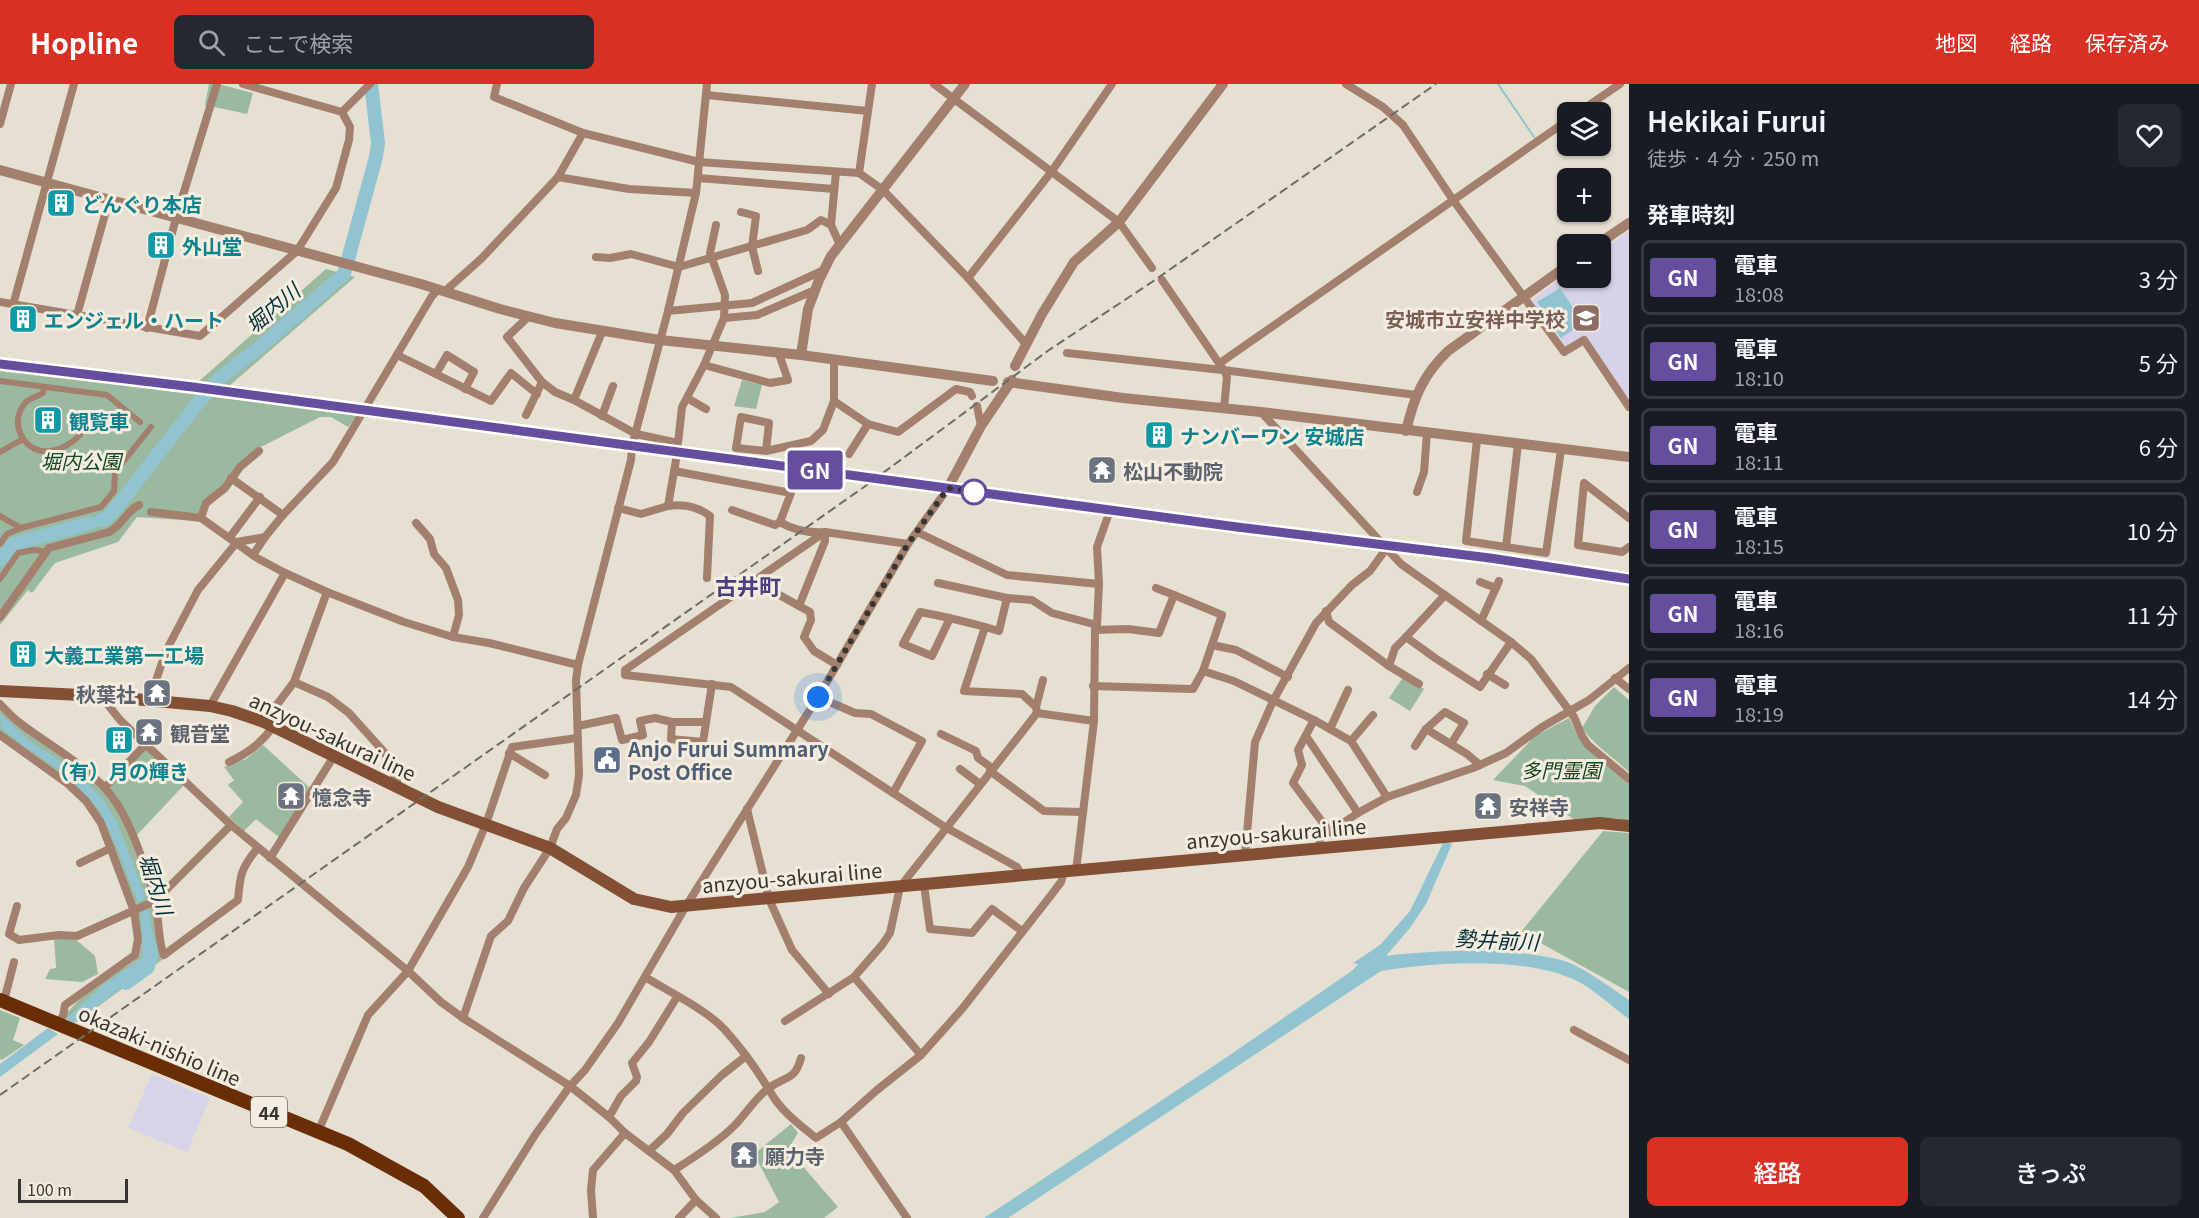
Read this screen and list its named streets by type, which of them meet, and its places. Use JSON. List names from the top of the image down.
{
  "streets": {
    "main road": ["anzyou-sakurai line", "okazaki-nishio line", "44"]
  },
  "districts": ["古井町"],
  "water": ["堀内川", "勢井前川"],
  "parks": ["堀内公園", "多門霊園"],
  "places": {
    "building": [
      "どんぐり本店",
      "外山堂",
      "エンジェル・ハート",
      "観覧車",
      "ナンバーワン 安城店",
      "大義工業第一工場",
      "（有）月の輝き"
    ],
    "school or university": ["安城市立安祥中学校"],
    "temple": [
      "松山不動院",
      "秋葉社",
      "観音堂",
      "憶念寺",
      "安祥寺",
      "願力寺"
    ],
    "public building": ["Anjo Furui Summary Post Office"]
  },
  "scale_bar": "100 m",
  "page": {
    "header": "Hopline",
    "search": "ここで検索",
    "nav": ["地図", "経路", "保存済み"],
    "on_map": "GN",
    "heading": [
      ["Hekikai Furui", "徒歩 · 4 分 · 250 m"],
      "発車時刻"
    ],
    "map_buttons": ["+", "−"],
    "list": [
      {
        "mark": "GN",
        "name": "電車",
        "note": "18:08",
        "value": "3 分"
      },
      {
        "mark": "GN",
        "name": "電車",
        "note": "18:10",
        "value": "5 分"
      },
      {
        "mark": "GN",
        "name": "電車",
        "note": "18:11",
        "value": "6 分"
      },
      {
        "mark": "GN",
        "name": "電車",
        "note": "18:15",
        "value": "10 分"
      },
      {
        "mark": "GN",
        "name": "電車",
        "note": "18:16",
        "value": "11 分"
      },
      {
        "mark": "GN",
        "name": "電車",
        "note": "18:19",
        "value": "14 分"
      }
    ],
    "buttons": ["経路", "きっぷ"],
    "scale": "100 m"
  }
}
